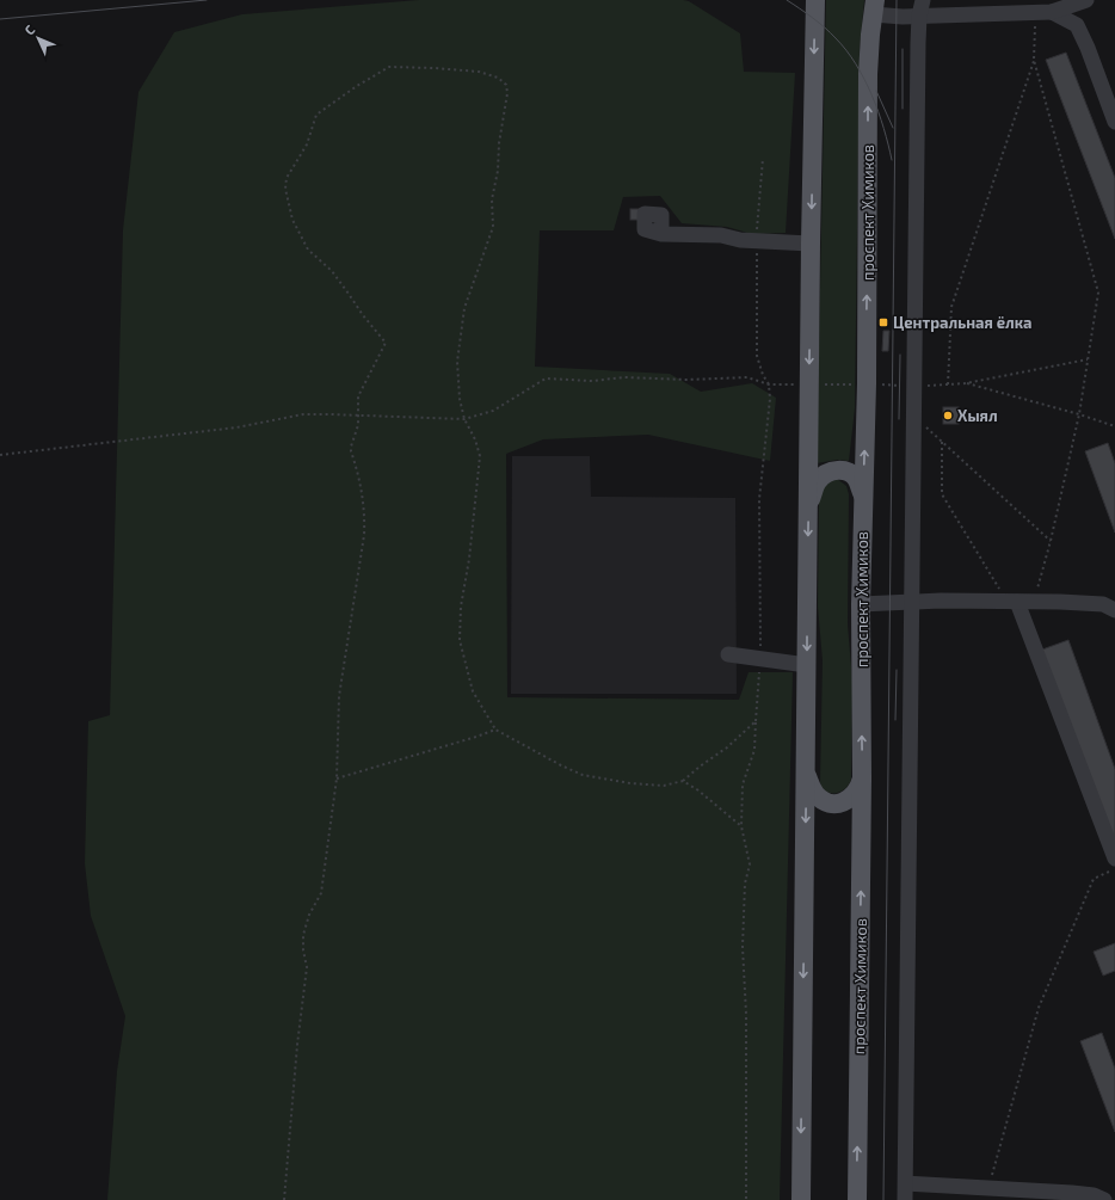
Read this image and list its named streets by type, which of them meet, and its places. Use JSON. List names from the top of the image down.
{
  "streets": {
    "main road": ["проспект Химиков"]
  },
  "places": {
    "transit": ["Центральная ёлка"],
    "other": ["Хыял"]
  },
  "north": "top left"
}
